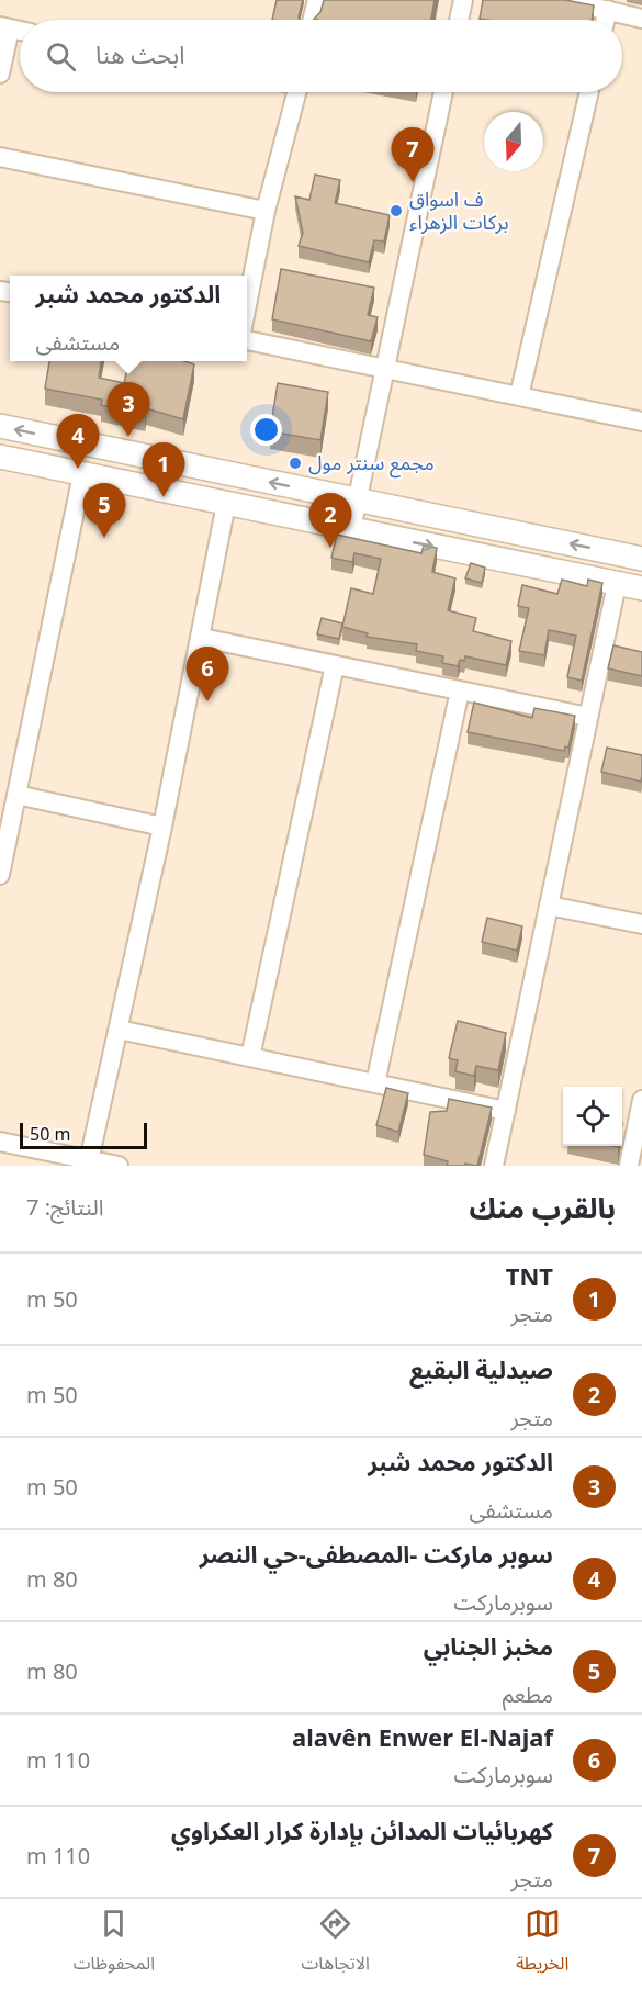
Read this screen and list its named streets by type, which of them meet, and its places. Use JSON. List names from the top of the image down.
{
  "places": ["ف اسواق بركات الزهراء", "مجمع سنتر مول"],
  "scale_bar": "50 m",
  "north": "bottom",
  "page": {
    "search": "ابحث هنا",
    "pins": [
      "7",
      "3",
      "4",
      "1",
      "5",
      "2",
      "6"
    ],
    "popup": ["الدكتور محمد شبر", "مستشفى"],
    "scale": "50 m",
    "heading": ["بالقرب منك", "النتائج: 7"],
    "list": [
      {
        "mark": "1",
        "name": "TNT",
        "note": "متجر",
        "value": "50 m"
      },
      {
        "mark": "2",
        "name": "صيدلية البقيع",
        "note": "متجر",
        "value": "50 m"
      },
      {
        "mark": "3",
        "name": "الدكتور محمد شبر",
        "note": "مستشفى",
        "value": "50 m"
      },
      {
        "mark": "4",
        "name": "سوبر ماركت -المصطفى-حي النصر",
        "note": "سوبرماركت",
        "value": "80 m"
      },
      {
        "mark": "5",
        "name": "مخبز الجنابي",
        "note": "مطعم",
        "value": "80 m"
      },
      {
        "mark": "6",
        "name": "alavên Enwer El-Najaf",
        "note": "سوبرماركت",
        "value": "110 m"
      },
      {
        "mark": "7",
        "name": "كهربائيات المدائن بإدارة كرار العكراوي",
        "note": "متجر",
        "value": "110 m"
      }
    ],
    "nav": ["الخريطة", "الاتجاهات", "المحفوظات"]
  }
}
